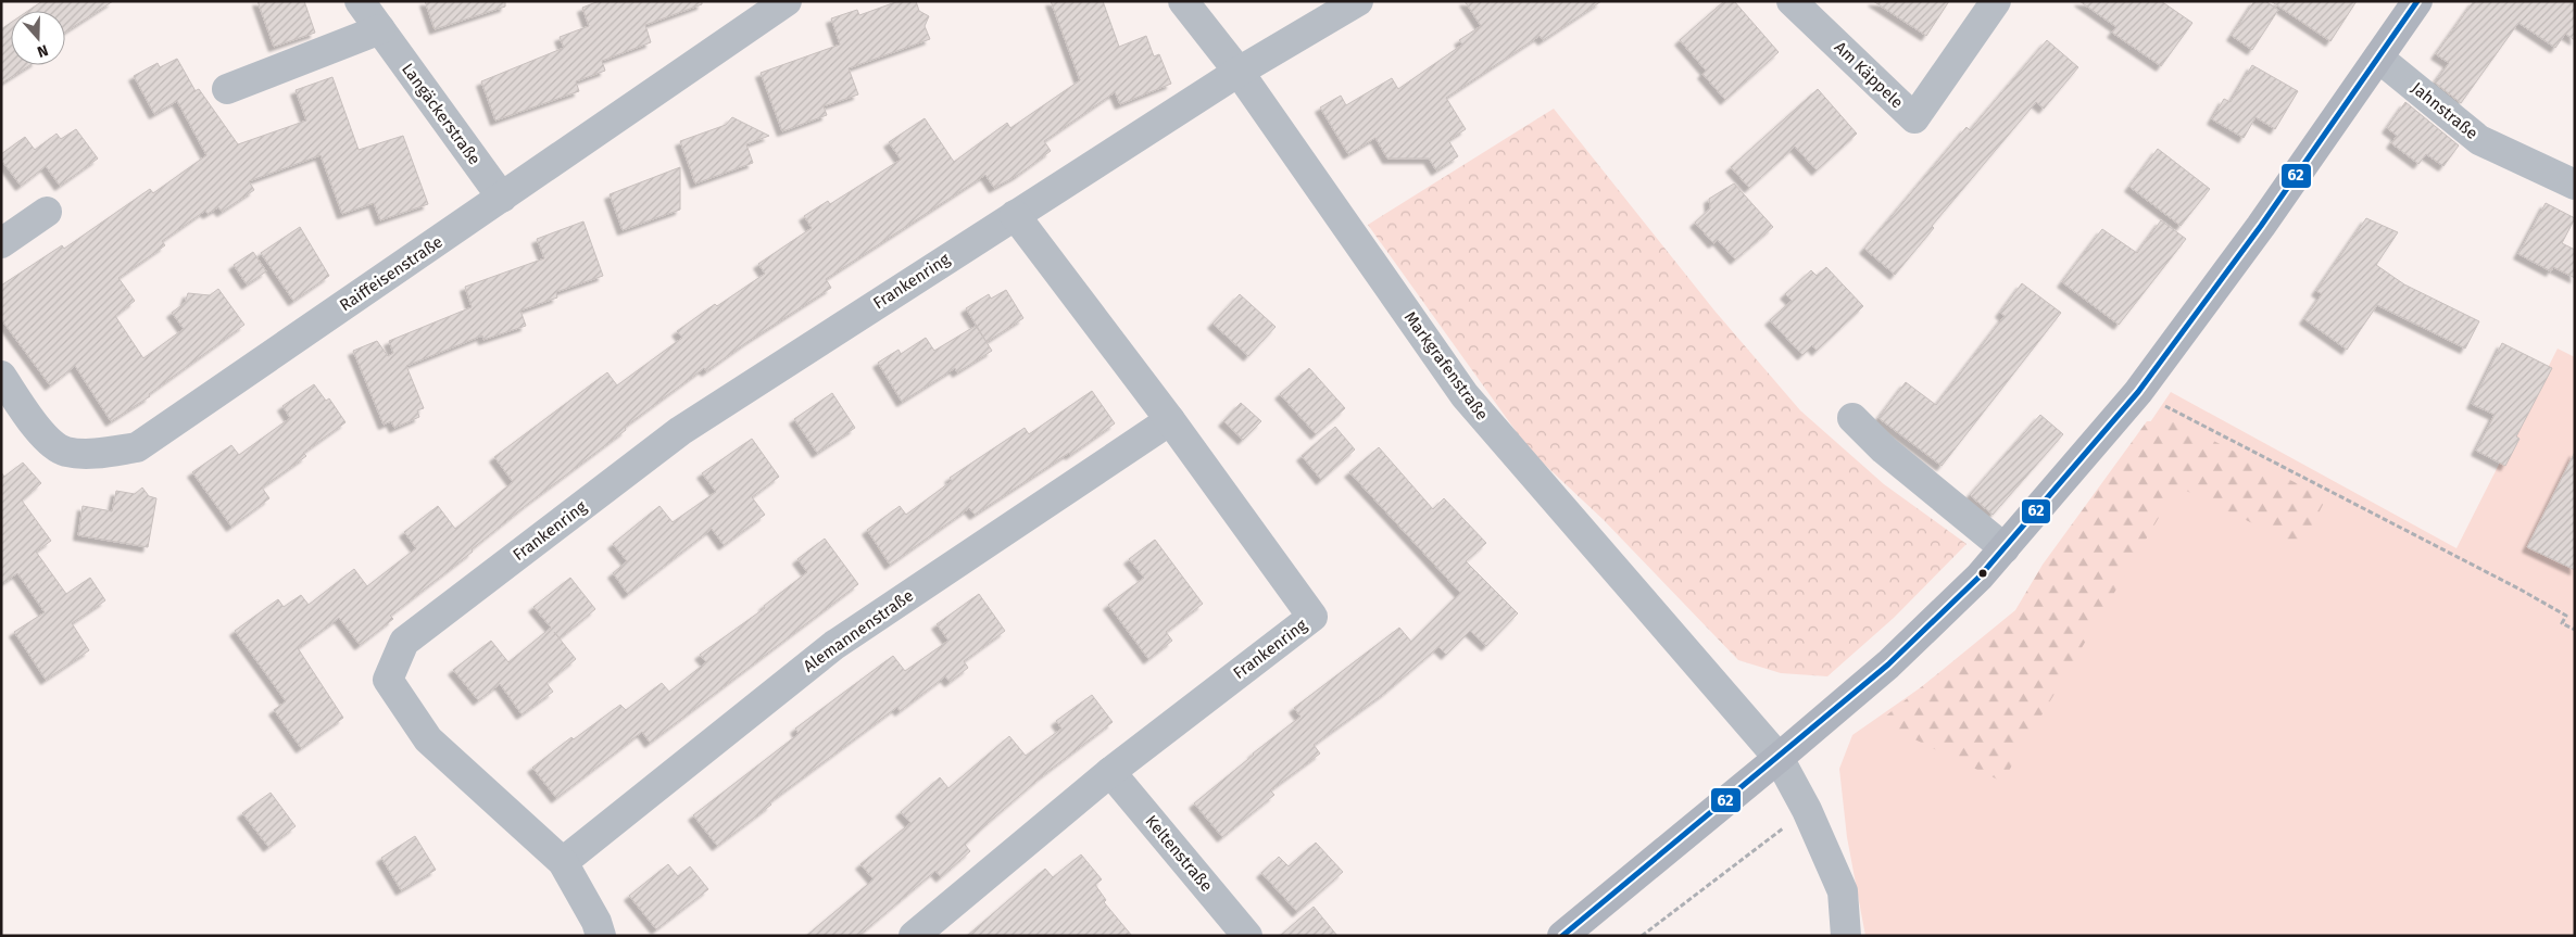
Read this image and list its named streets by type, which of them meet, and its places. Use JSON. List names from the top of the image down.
{
  "streets": {
    "street": [
      "Am Käppele",
      "Jahnstraße",
      "Langäckerstraße",
      "Raiffeisenstraße",
      "Frankenring",
      "Markgrafenstraße",
      "Alemannenstraße",
      "Keltenstraße"
    ]
  },
  "crossings": [
    ["Langäckerstraße", "Raiffeisenstraße"],
    ["Frankenring", "Markgrafenstraße"],
    ["Frankenring", "Alemannenstraße"],
    ["Frankenring", "Keltenstraße"]
  ],
  "lines": ["transit line 62"],
  "north": "bottom"
}
